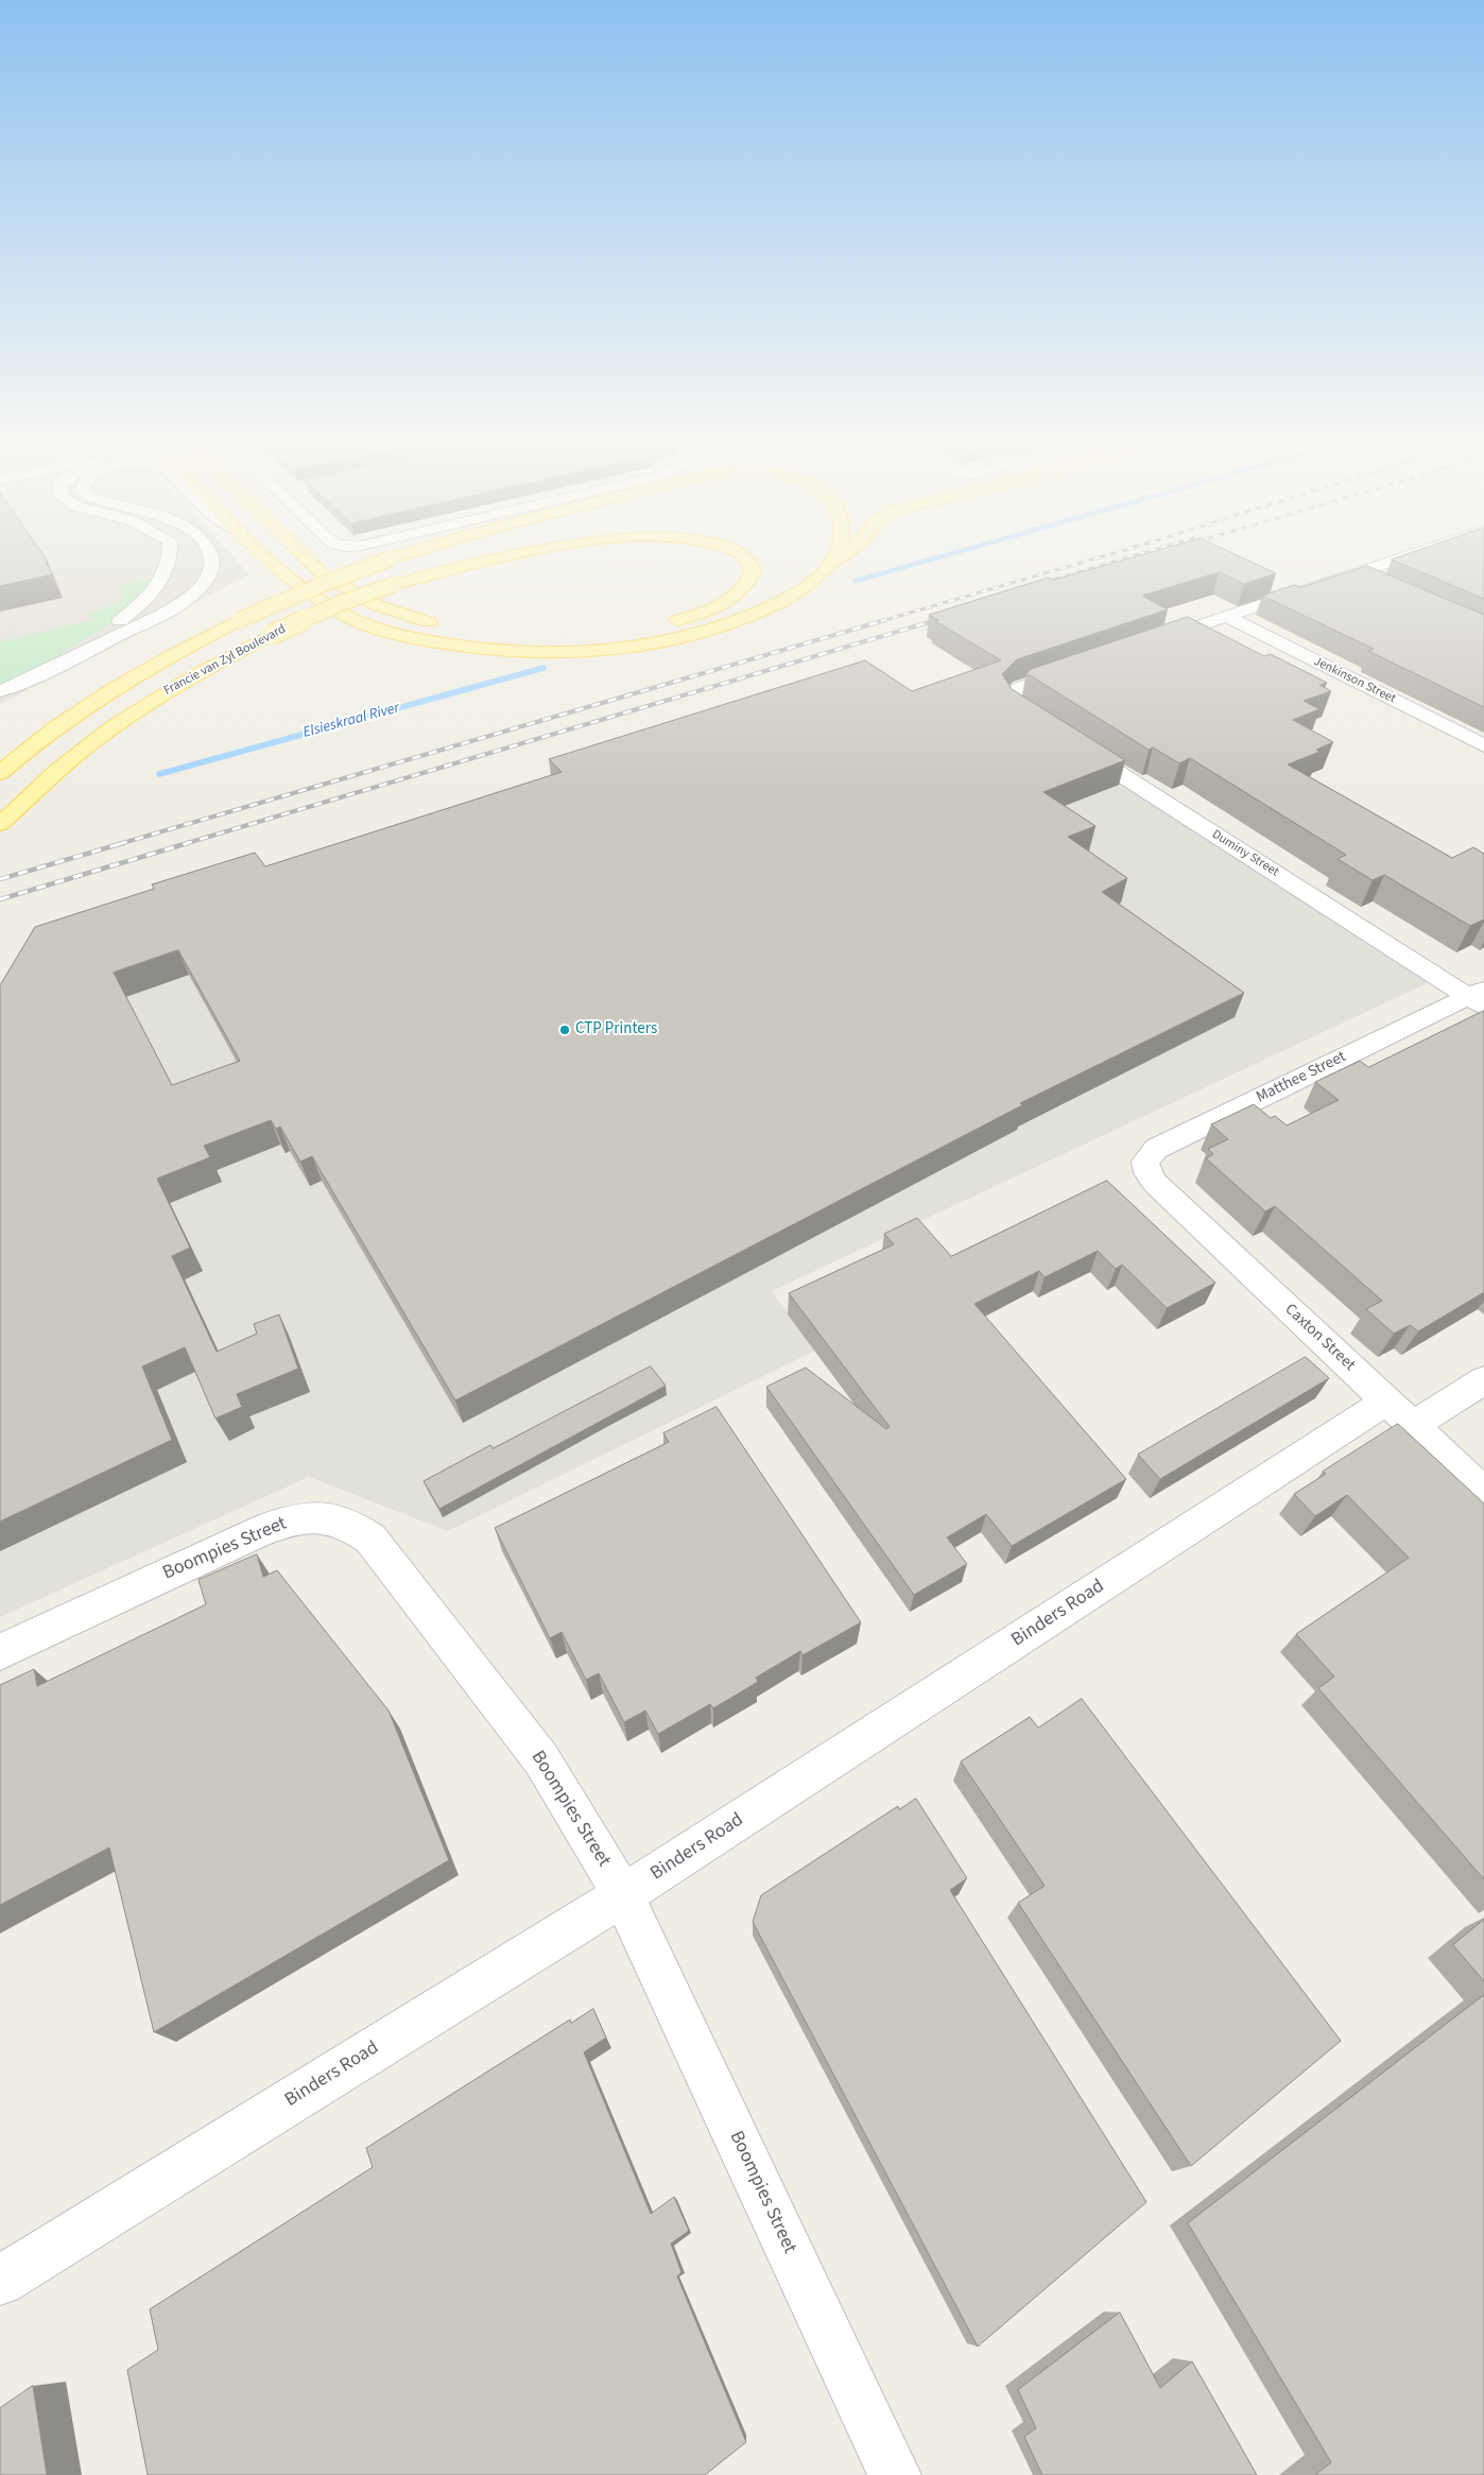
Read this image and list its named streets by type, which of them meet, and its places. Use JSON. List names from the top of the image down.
{
  "streets": {
    "main road": ["Francie van Zyl Boulevard"],
    "street": [
      "Jenkinson Street",
      "Duminy Street",
      "Matthee Street",
      "Caxton Street",
      "Boompies Street",
      "Binders Road"
    ]
  },
  "crossings": [
    ["Duminy Street", "Matthee Street"],
    ["Matthee Street", "Caxton Street"],
    ["Caxton Street", "Binders Road"],
    ["Boompies Street", "Binders Road"]
  ],
  "water": ["Elsieskraal River"],
  "places": ["CTP Printers"]
}
